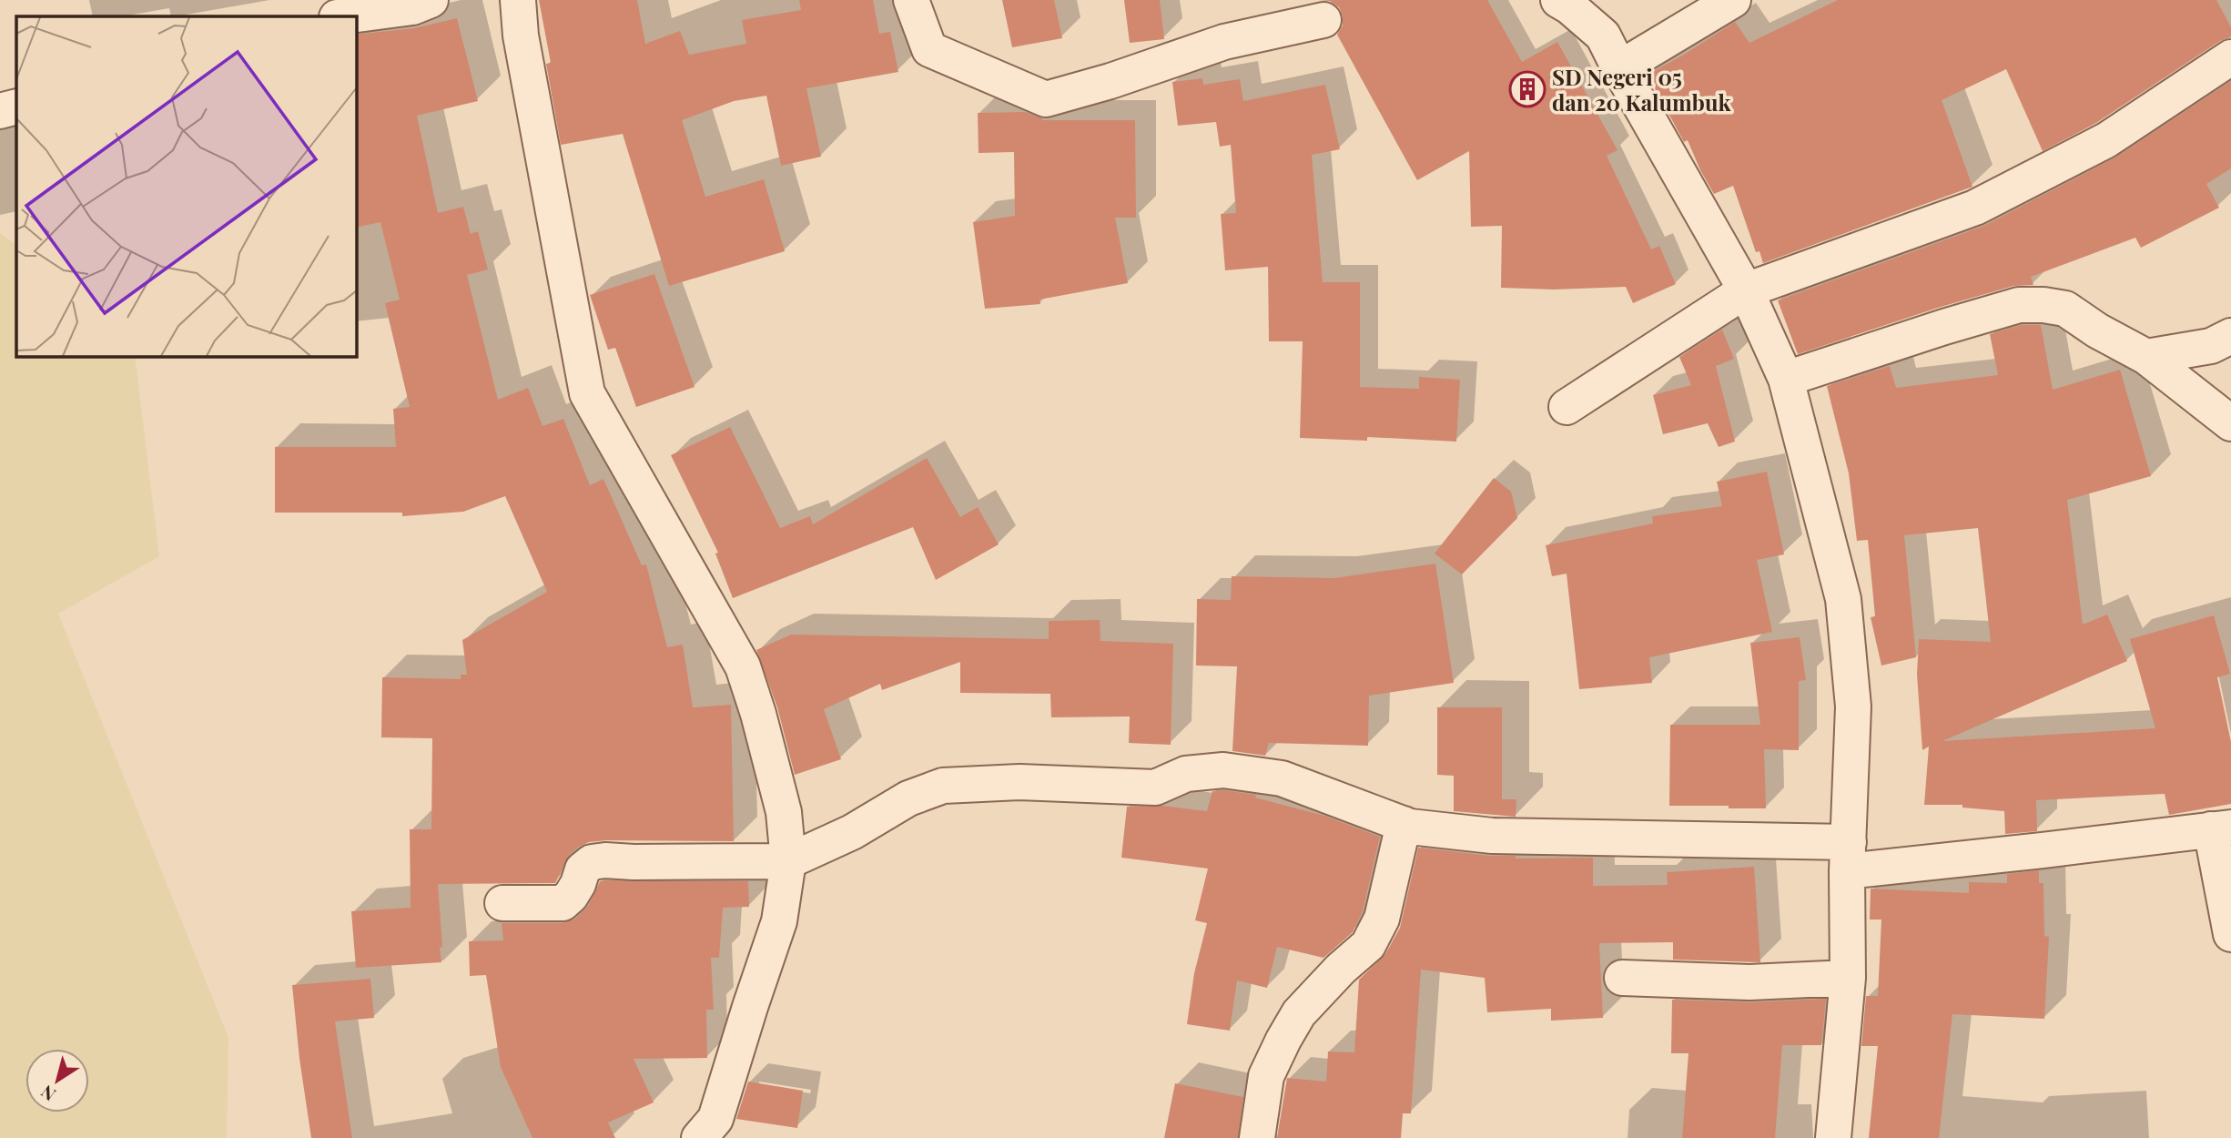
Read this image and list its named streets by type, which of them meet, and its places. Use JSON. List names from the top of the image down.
{
  "places": {
    "building": ["SD Negeri 05 dan 20 Kalumbuk"]
  },
  "north": "bottom left"
}
